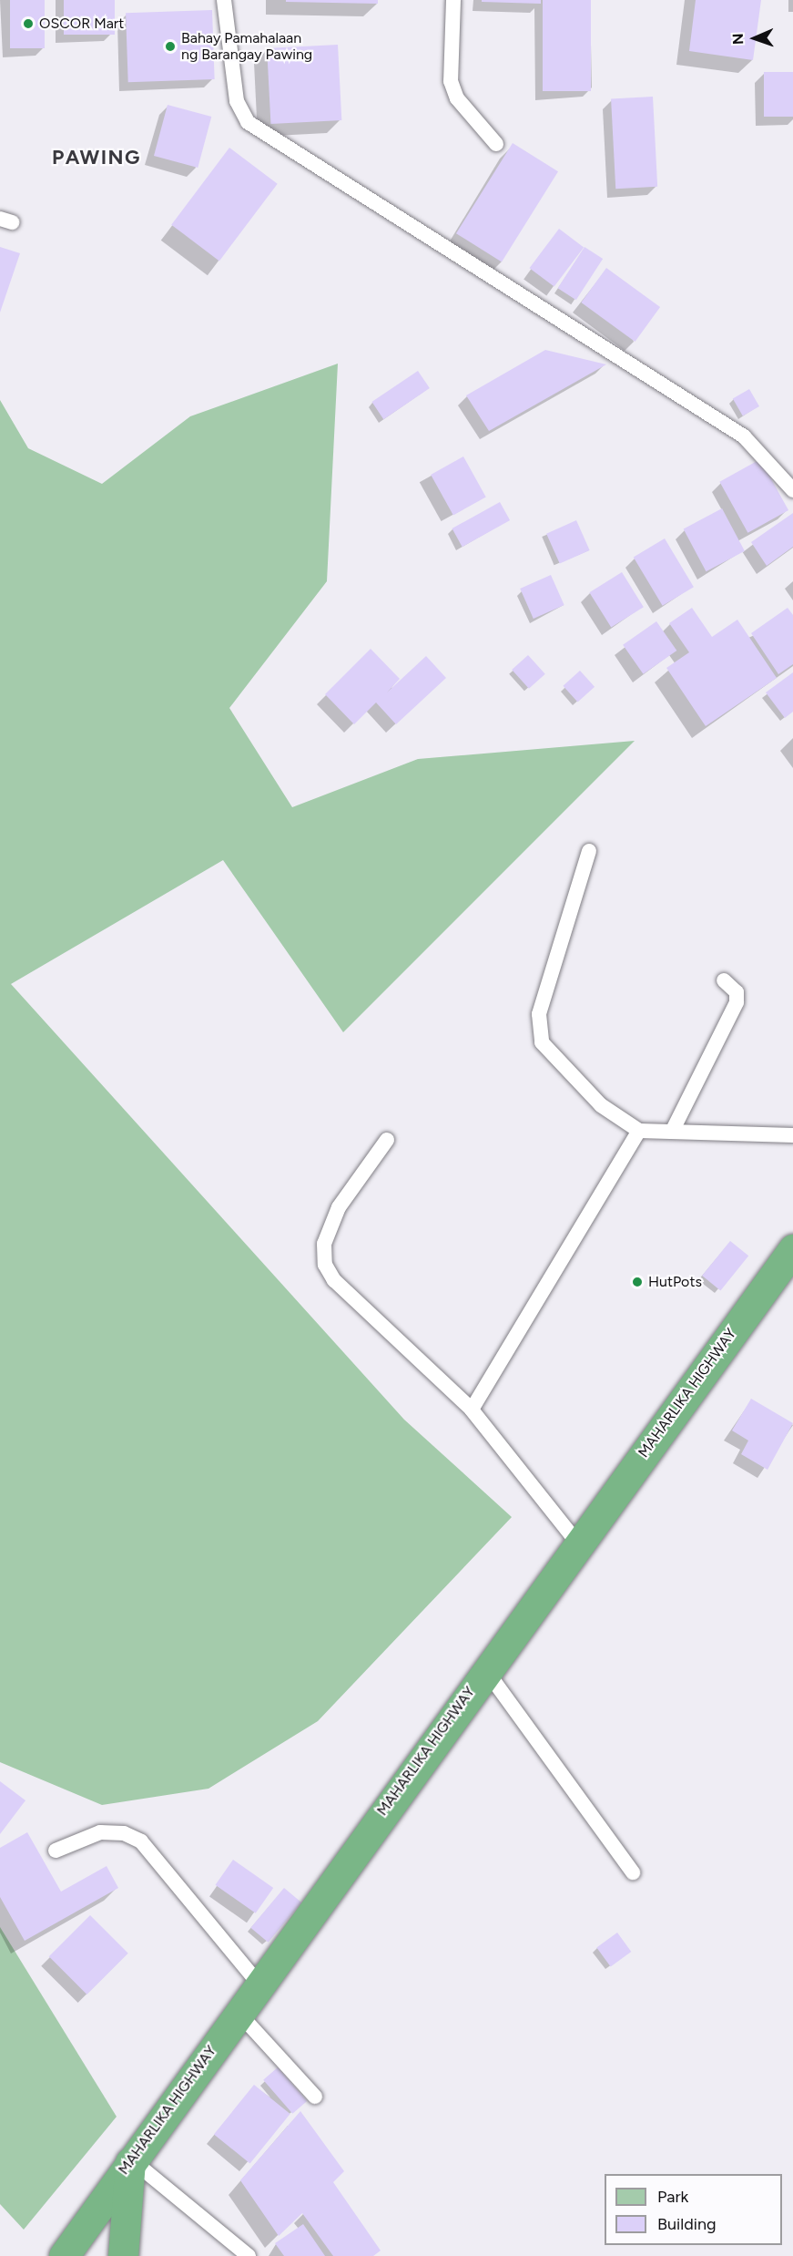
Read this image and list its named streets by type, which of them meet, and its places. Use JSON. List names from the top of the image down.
{
  "streets": {
    "highway": ["MAHARLIKA HIGHWAY"]
  },
  "districts": ["PAWING"],
  "places": ["OSCOR Mart", "Bahay Pamahalaan ng Barangay Pawing", "HutPots"],
  "legend": ["Park", "Building"],
  "north": "left"
}
